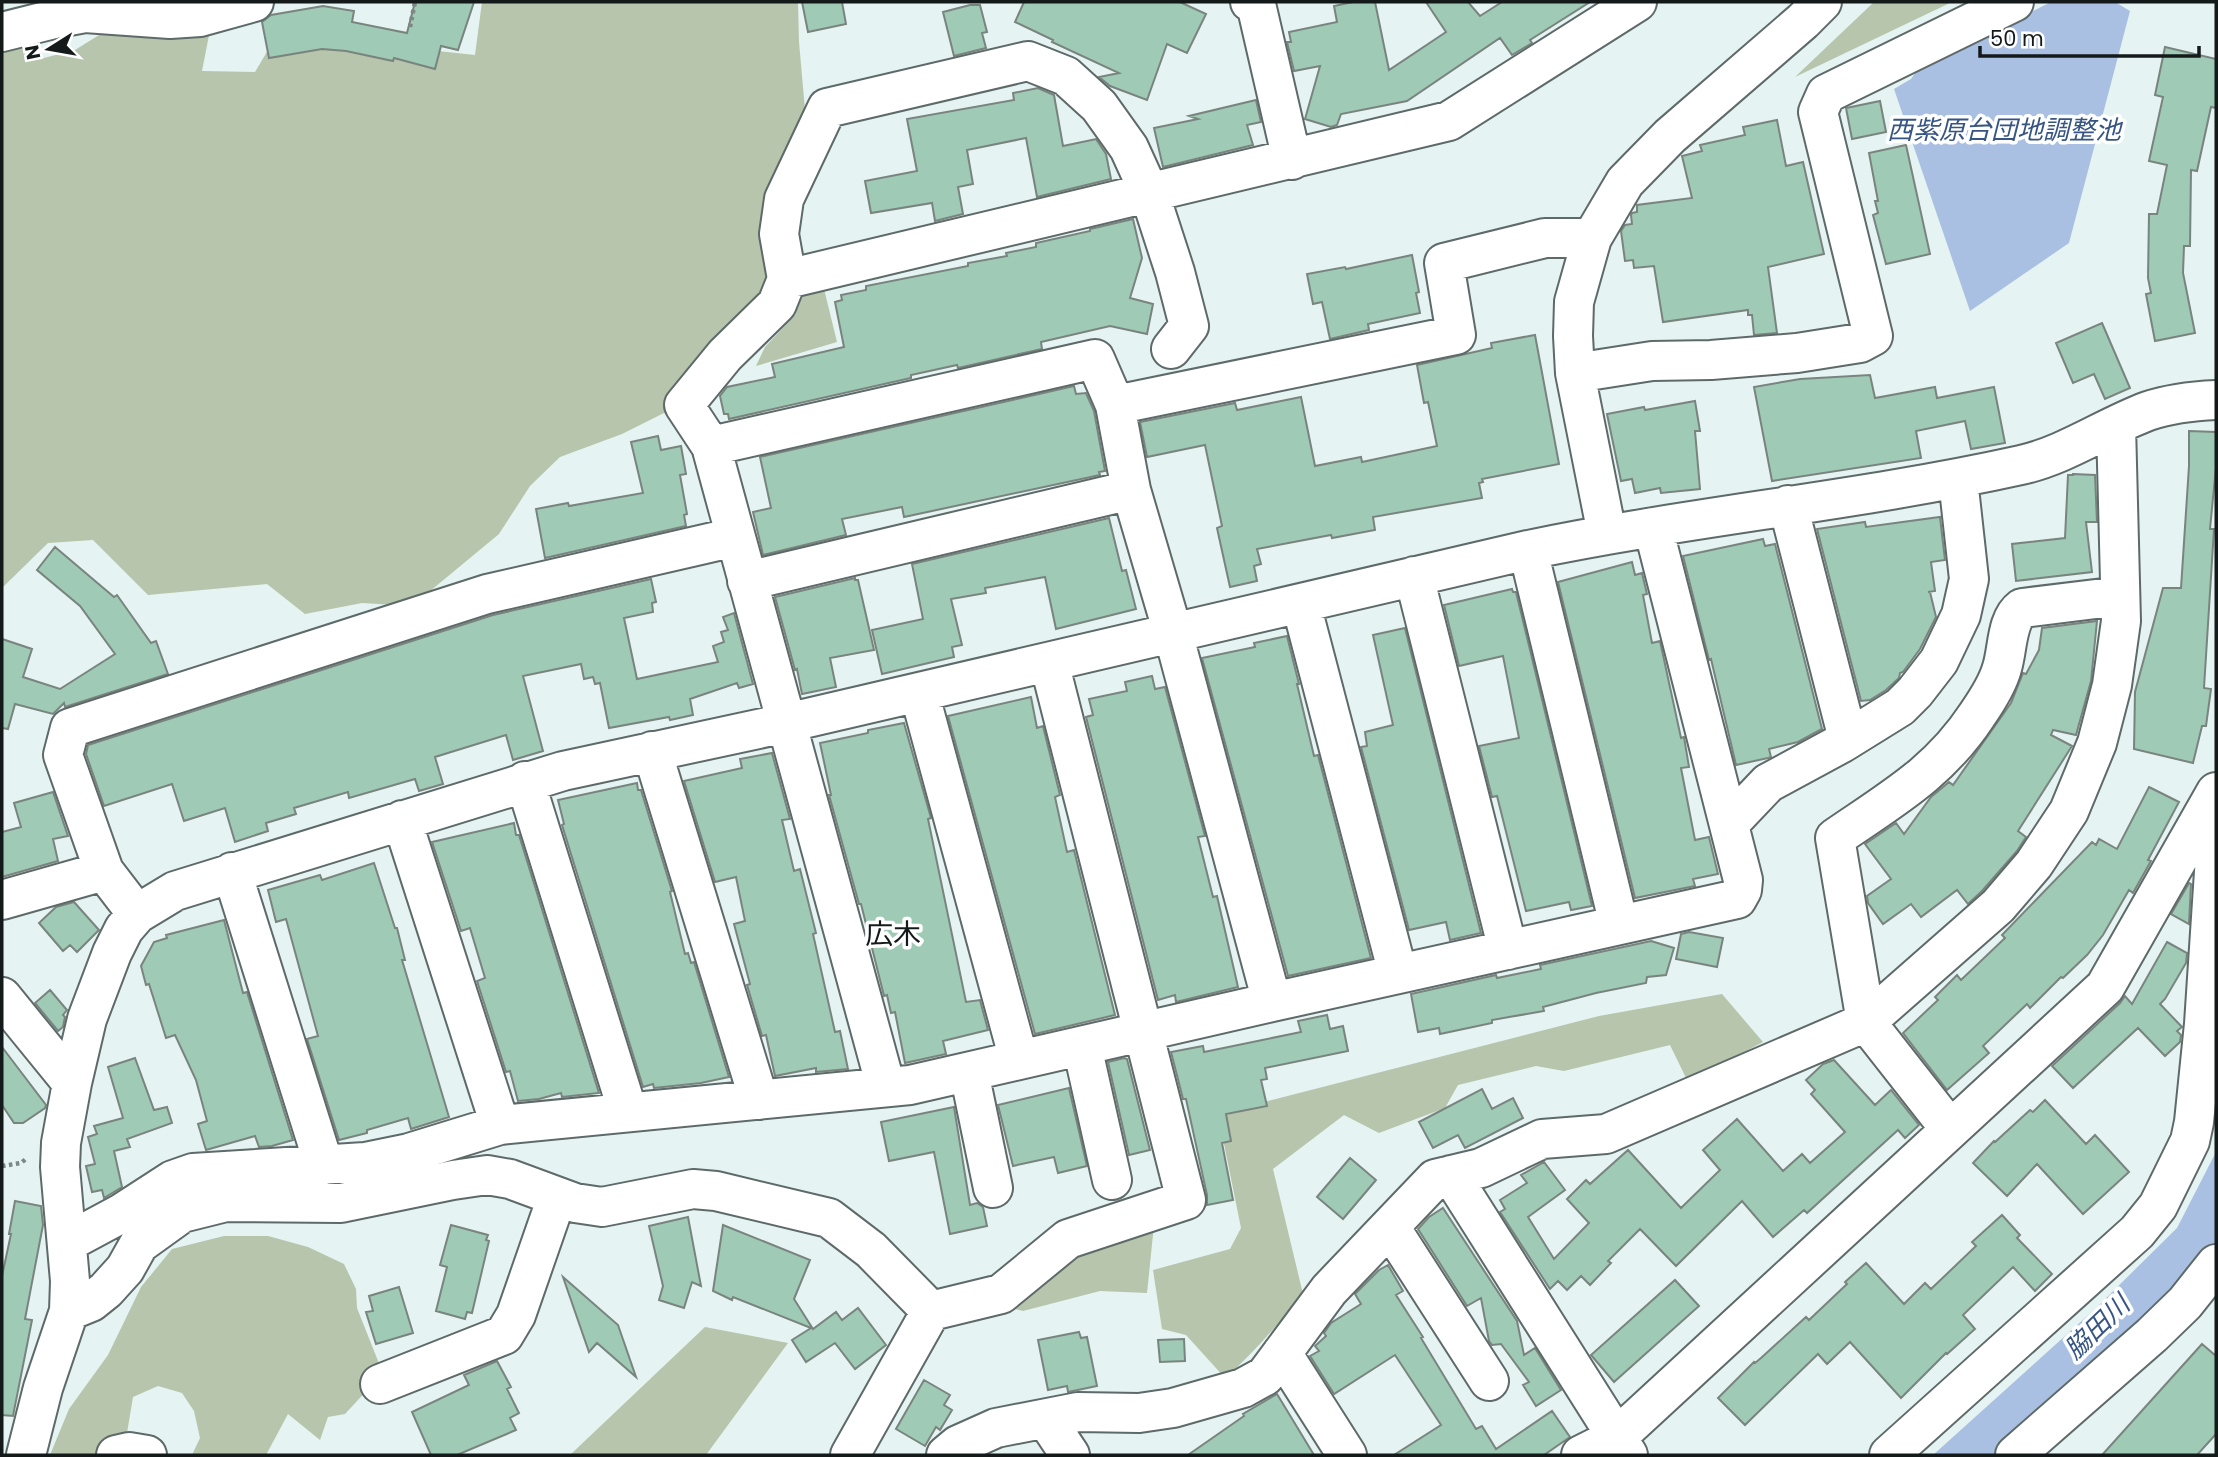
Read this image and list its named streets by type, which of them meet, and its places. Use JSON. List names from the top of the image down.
{
  "districts": ["広木"],
  "water": ["西紫原台団地調整池", "脇田川"],
  "scale_bar": "50 m",
  "north": "left"
}
